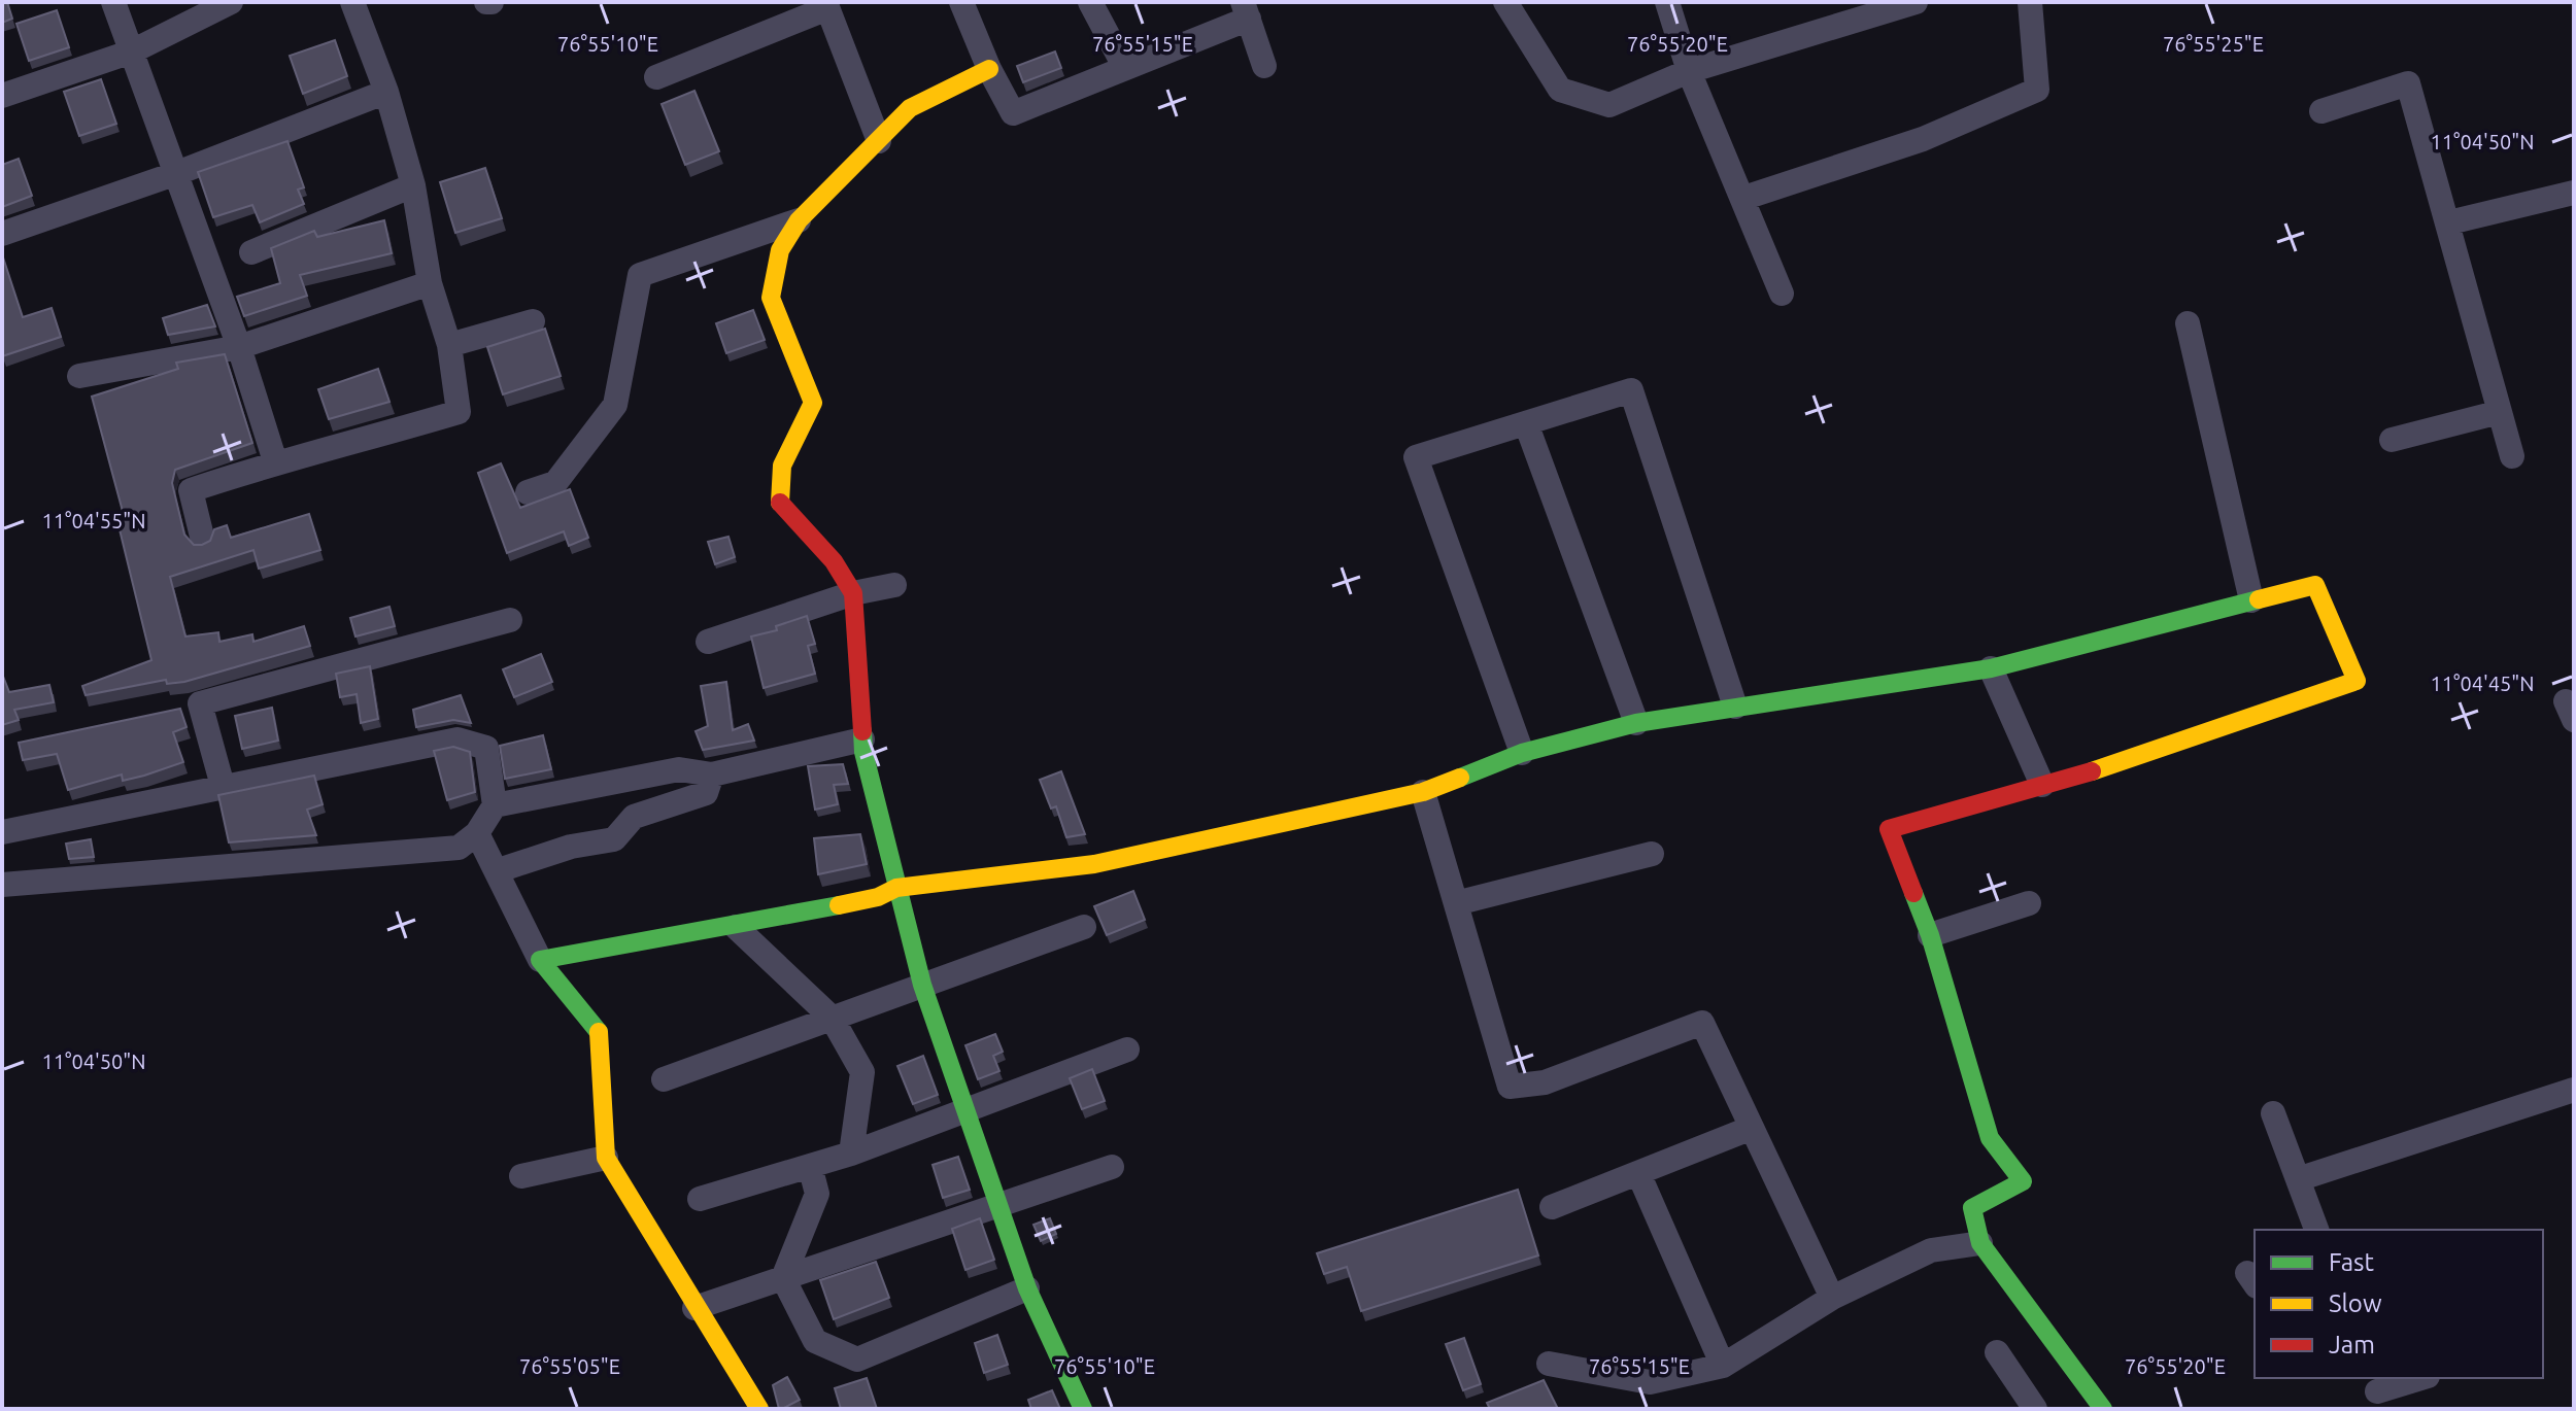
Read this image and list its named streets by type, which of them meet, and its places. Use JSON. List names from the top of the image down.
{
  "legend": ["Fast", "Slow", "Jam"],
  "coordinates": [
    "76°55'10\"E",
    "76°55'15\"E",
    "76°55'20\"E",
    "76°55'25\"E",
    "11°04'50\"N",
    "11°04'55\"N",
    "11°04'45\"N",
    "76°55'05\"E"
  ]
}
